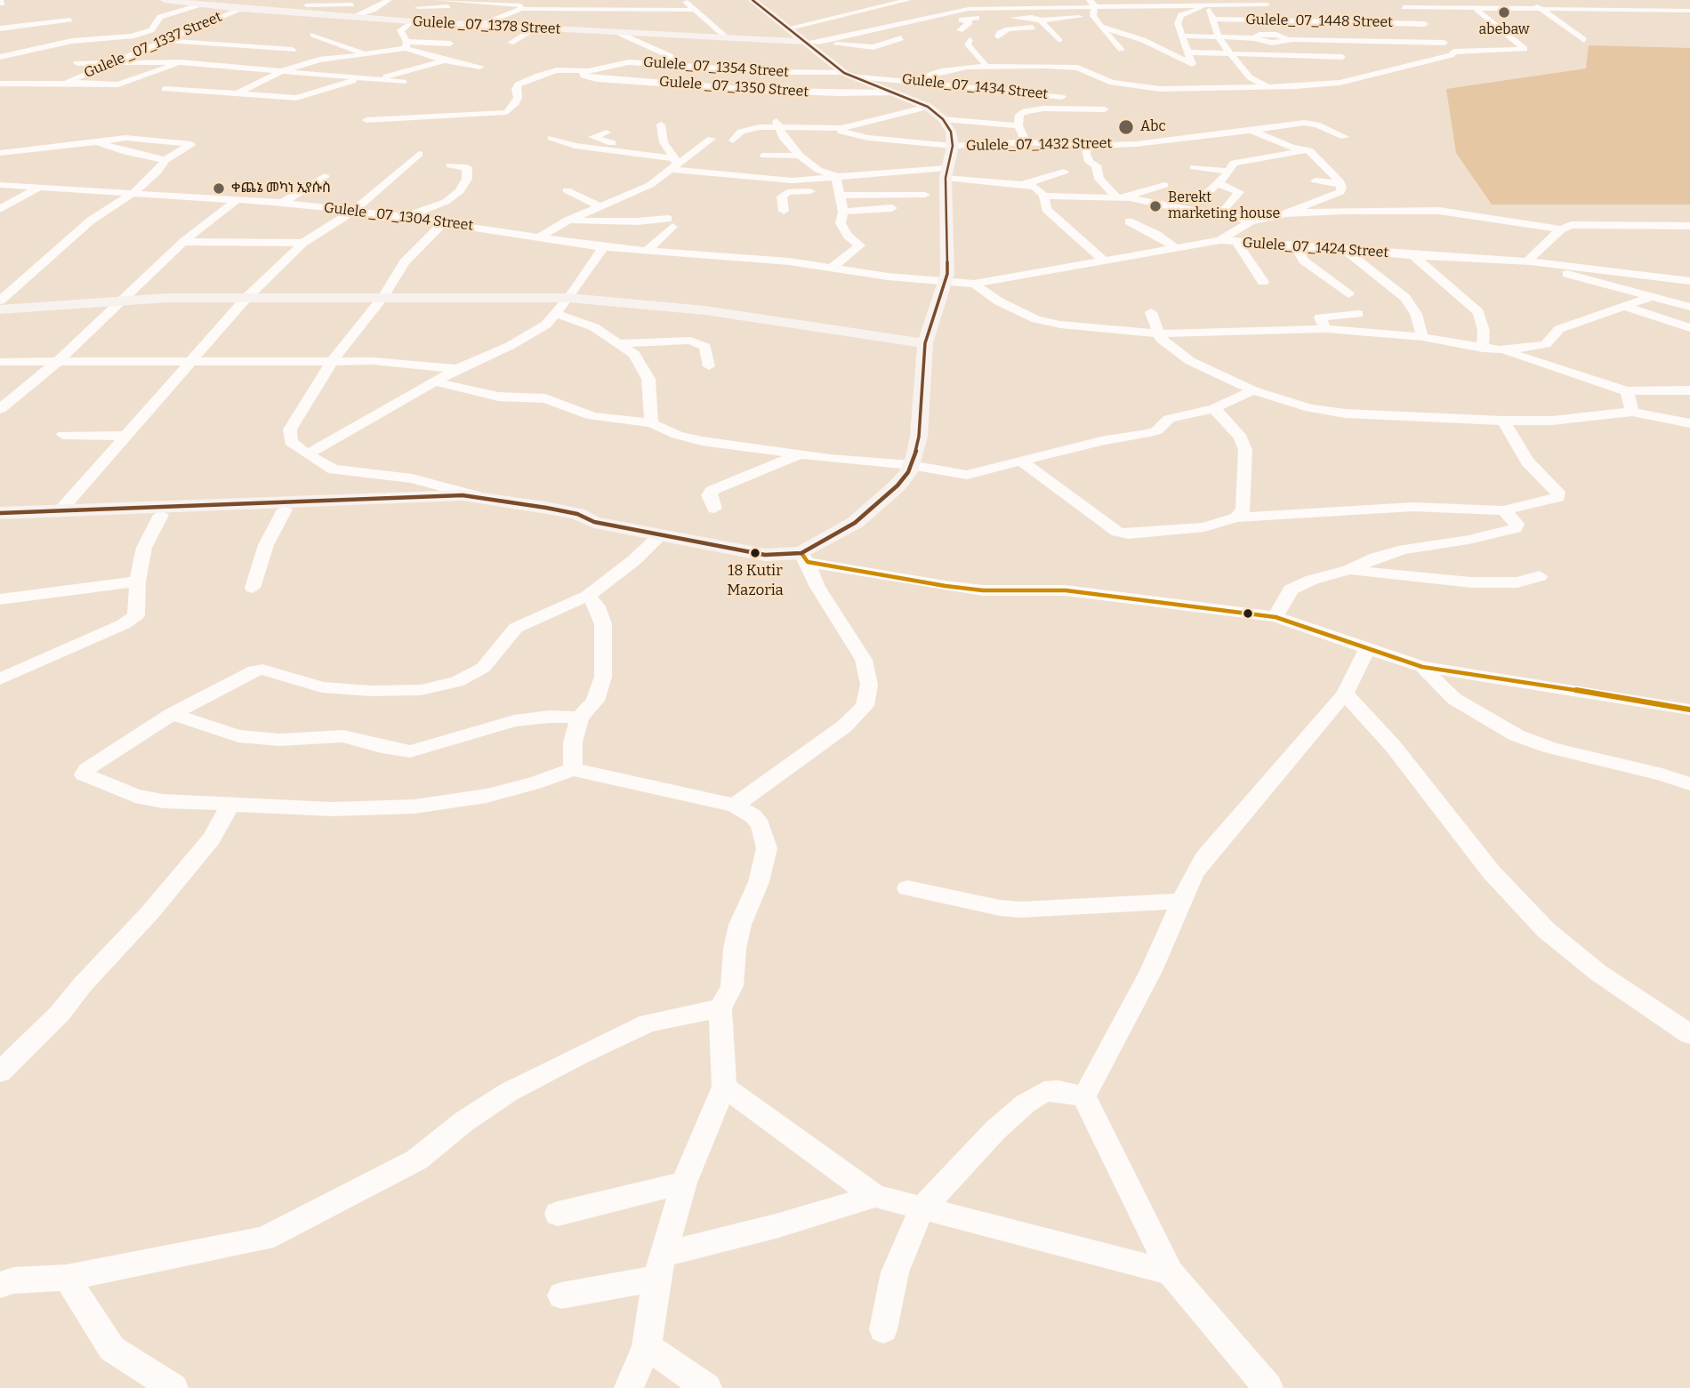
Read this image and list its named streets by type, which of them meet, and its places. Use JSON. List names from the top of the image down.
{
  "streets": {
    "main road": ["Gulele _07_1378 Street"],
    "street": [
      "Gulele_07_1448 Street",
      "Gulele _07_1337 Street",
      "Gulele_07_1354 Street",
      "Gulele _07_1350 Street",
      "Gulele_07_1434 Street",
      "Gulele_07_1432 Street",
      "Gulele _07_1304 Street",
      "Gulele_07_1424 Street"
    ]
  },
  "crossings": [
    ["Gulele _07_1378 Street", "Gulele _07_1337 Street"],
    ["Gulele_07_1354 Street", "Gulele _07_1350 Street"],
    ["Gulele_07_1354 Street", "Gulele_07_1434 Street"],
    ["Gulele _07_1304 Street", "Gulele_07_1424 Street"]
  ],
  "places": [
    "abebaw",
    "Abc",
    "ቀጨኔ መካነ ኢየሱስ",
    "Berekt marketing house",
    "18 Kutir Mazoria"
  ]
}
